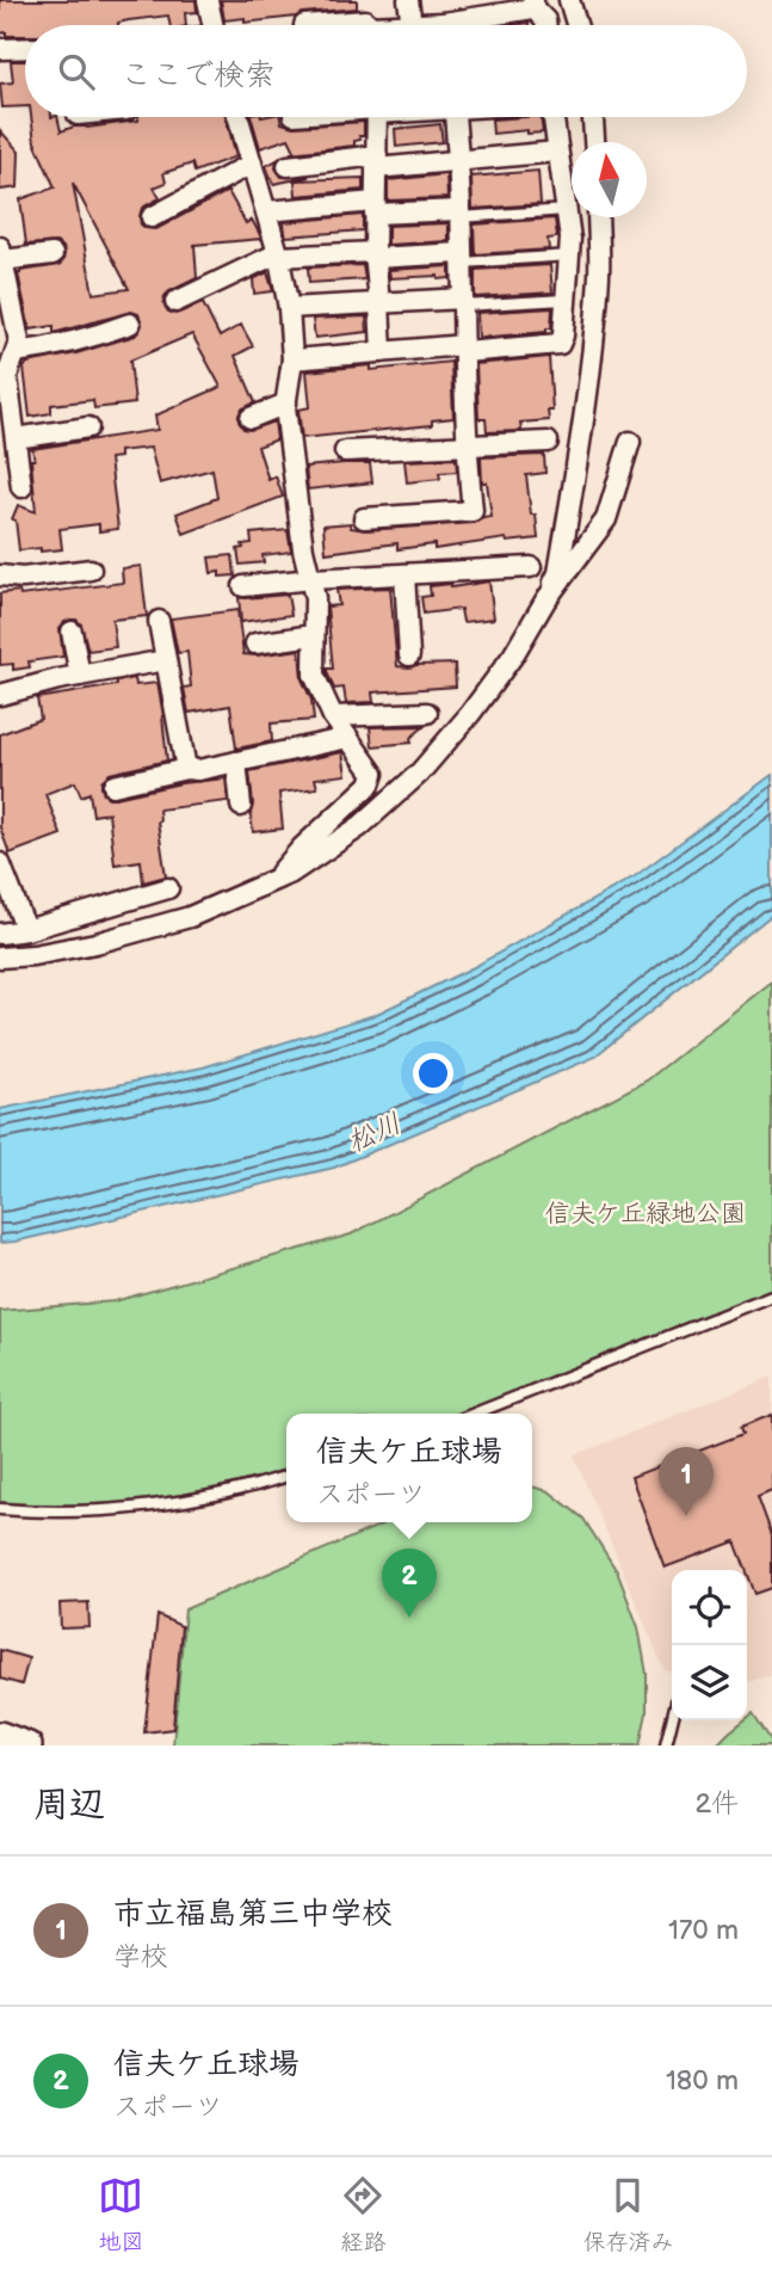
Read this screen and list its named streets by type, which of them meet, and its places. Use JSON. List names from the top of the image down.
{
  "water": ["松川"],
  "parks": ["信夫ケ丘緑地公園"],
  "north": "top",
  "page": {
    "search": "ここで検索",
    "popup": ["信夫ケ丘球場", "スポーツ"],
    "pins": ["1", "2"],
    "heading": ["周辺", "2件"],
    "list": [
      {
        "mark": "1",
        "name": "市立福島第三中学校",
        "note": "学校",
        "value": "170 m"
      },
      {
        "mark": "2",
        "name": "信夫ケ丘球場",
        "note": "スポーツ",
        "value": "180 m"
      }
    ],
    "nav": ["地図", "経路", "保存済み"]
  }
}
